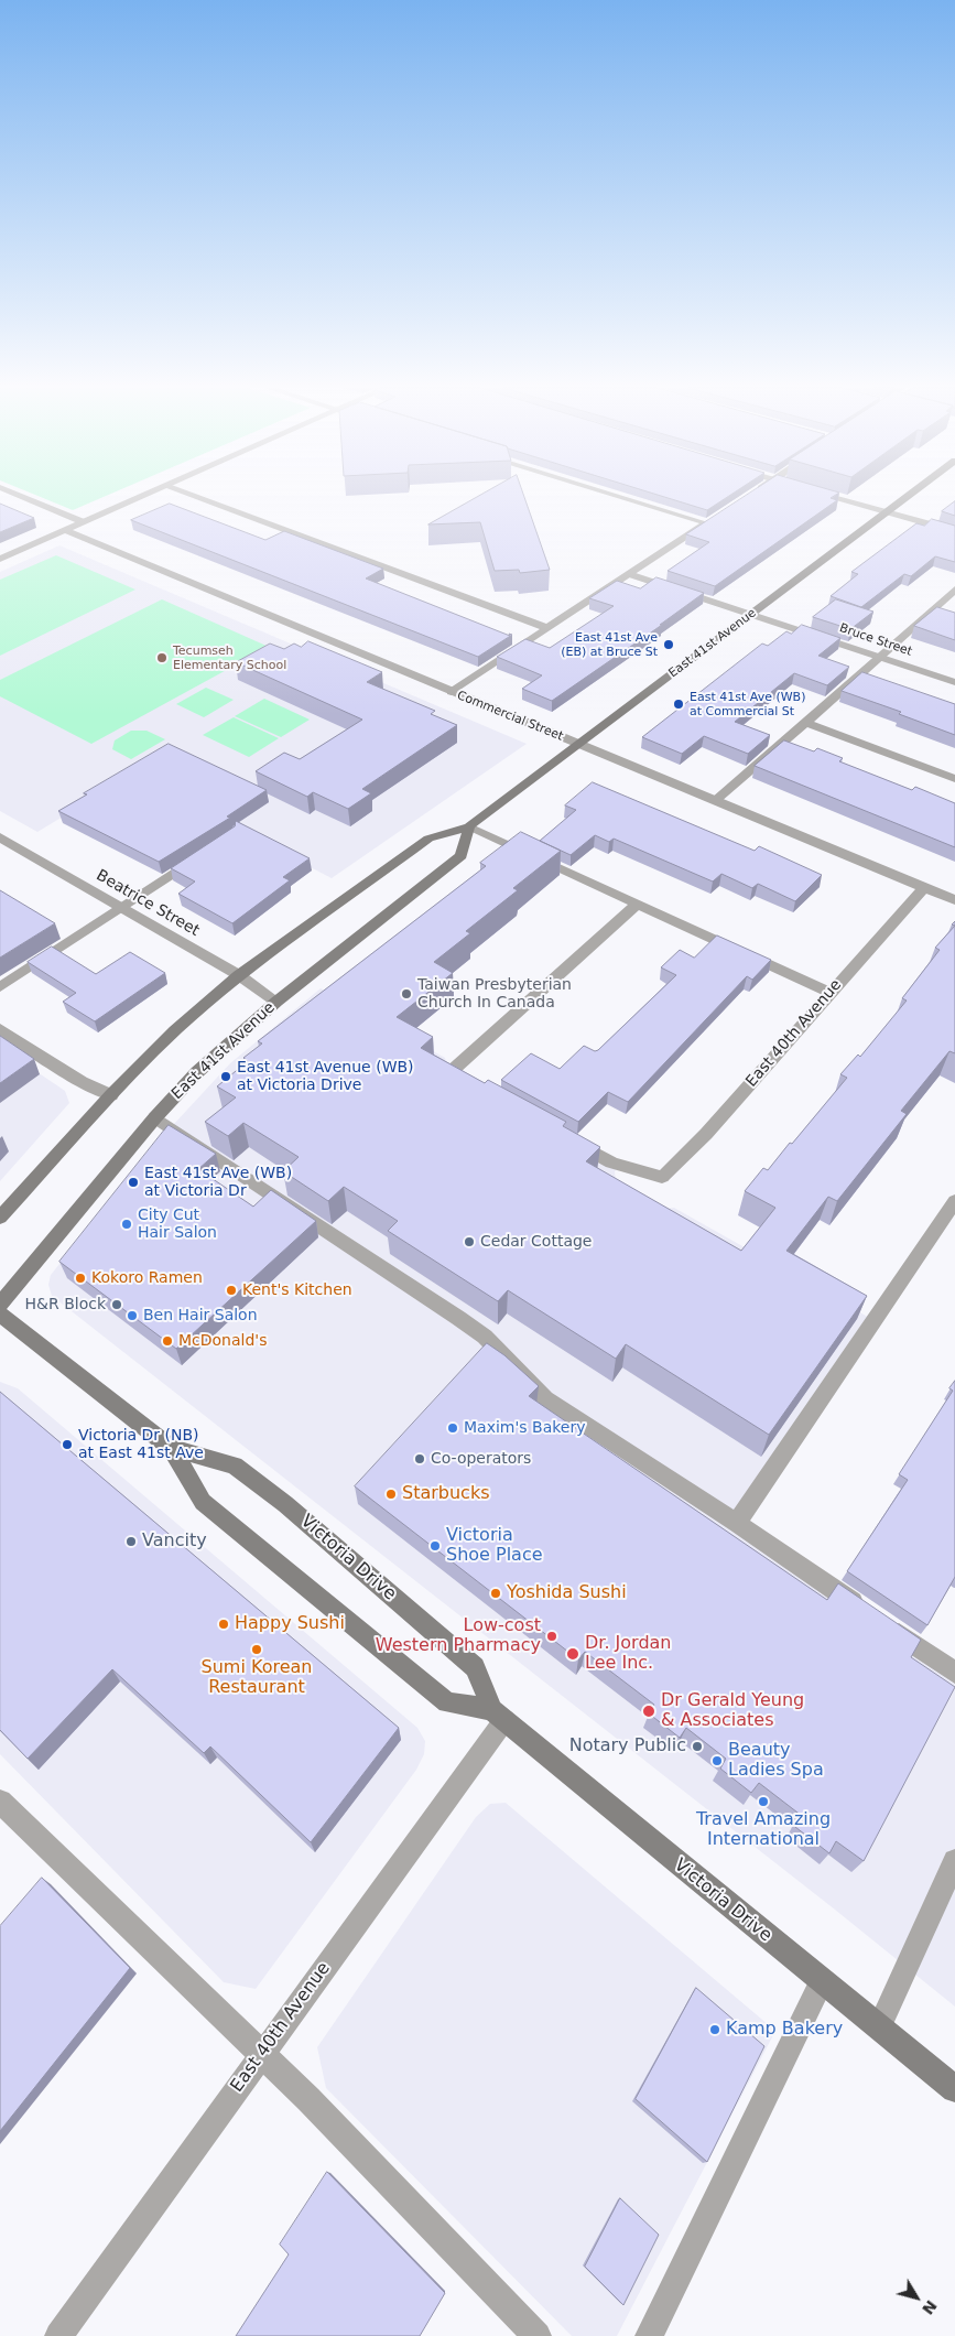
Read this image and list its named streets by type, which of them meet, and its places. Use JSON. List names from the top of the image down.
{
  "streets": {
    "main road": ["East 41st Avenue", "Victoria Drive"],
    "street": [
      "Bruce Street",
      "Commercial Street",
      "Beatrice Street",
      "East 40th Avenue"
    ]
  },
  "crossings": [
    ["Bruce Street", "East 41st Avenue"],
    ["East 41st Avenue", "Commercial Street"],
    ["East 41st Avenue", "Beatrice Street"],
    ["Commercial Street", "East 40th Avenue"],
    ["East 40th Avenue", "Victoria Drive"]
  ],
  "places": [
    "East 41st Ave (EB) at Bruce St",
    "Tecumseh Elementary School",
    "East 41st Ave (WB) at Commercial St",
    "Taiwan Presbyterian Church In Canada",
    "East 41st Avenue (WB) at Victoria Drive",
    "East 41st Ave (WB) at Victoria Dr",
    "City Cut Hair Salon",
    "Cedar Cottage",
    "Kokoro Ramen",
    "Kent's Kitchen",
    "H&R Block",
    "Ben Hair Salon",
    "McDonald's",
    "Maxim's Bakery",
    "Victoria Dr (NB) at East 41st Ave",
    "Co-operators",
    "Starbucks",
    "Vancity",
    "Victoria Shoe Place",
    "Yoshida Sushi",
    "Happy Sushi",
    "Low-cost Western Pharmacy",
    "Sumi Korean Restaurant",
    "Dr. Jordan Lee Inc.",
    "Dr Gerald Yeung & Associates",
    "Notary Public",
    "Beauty Ladies Spa",
    "Travel Amazing International",
    "Kamp Bakery"
  ],
  "north": "bottom right"
}
